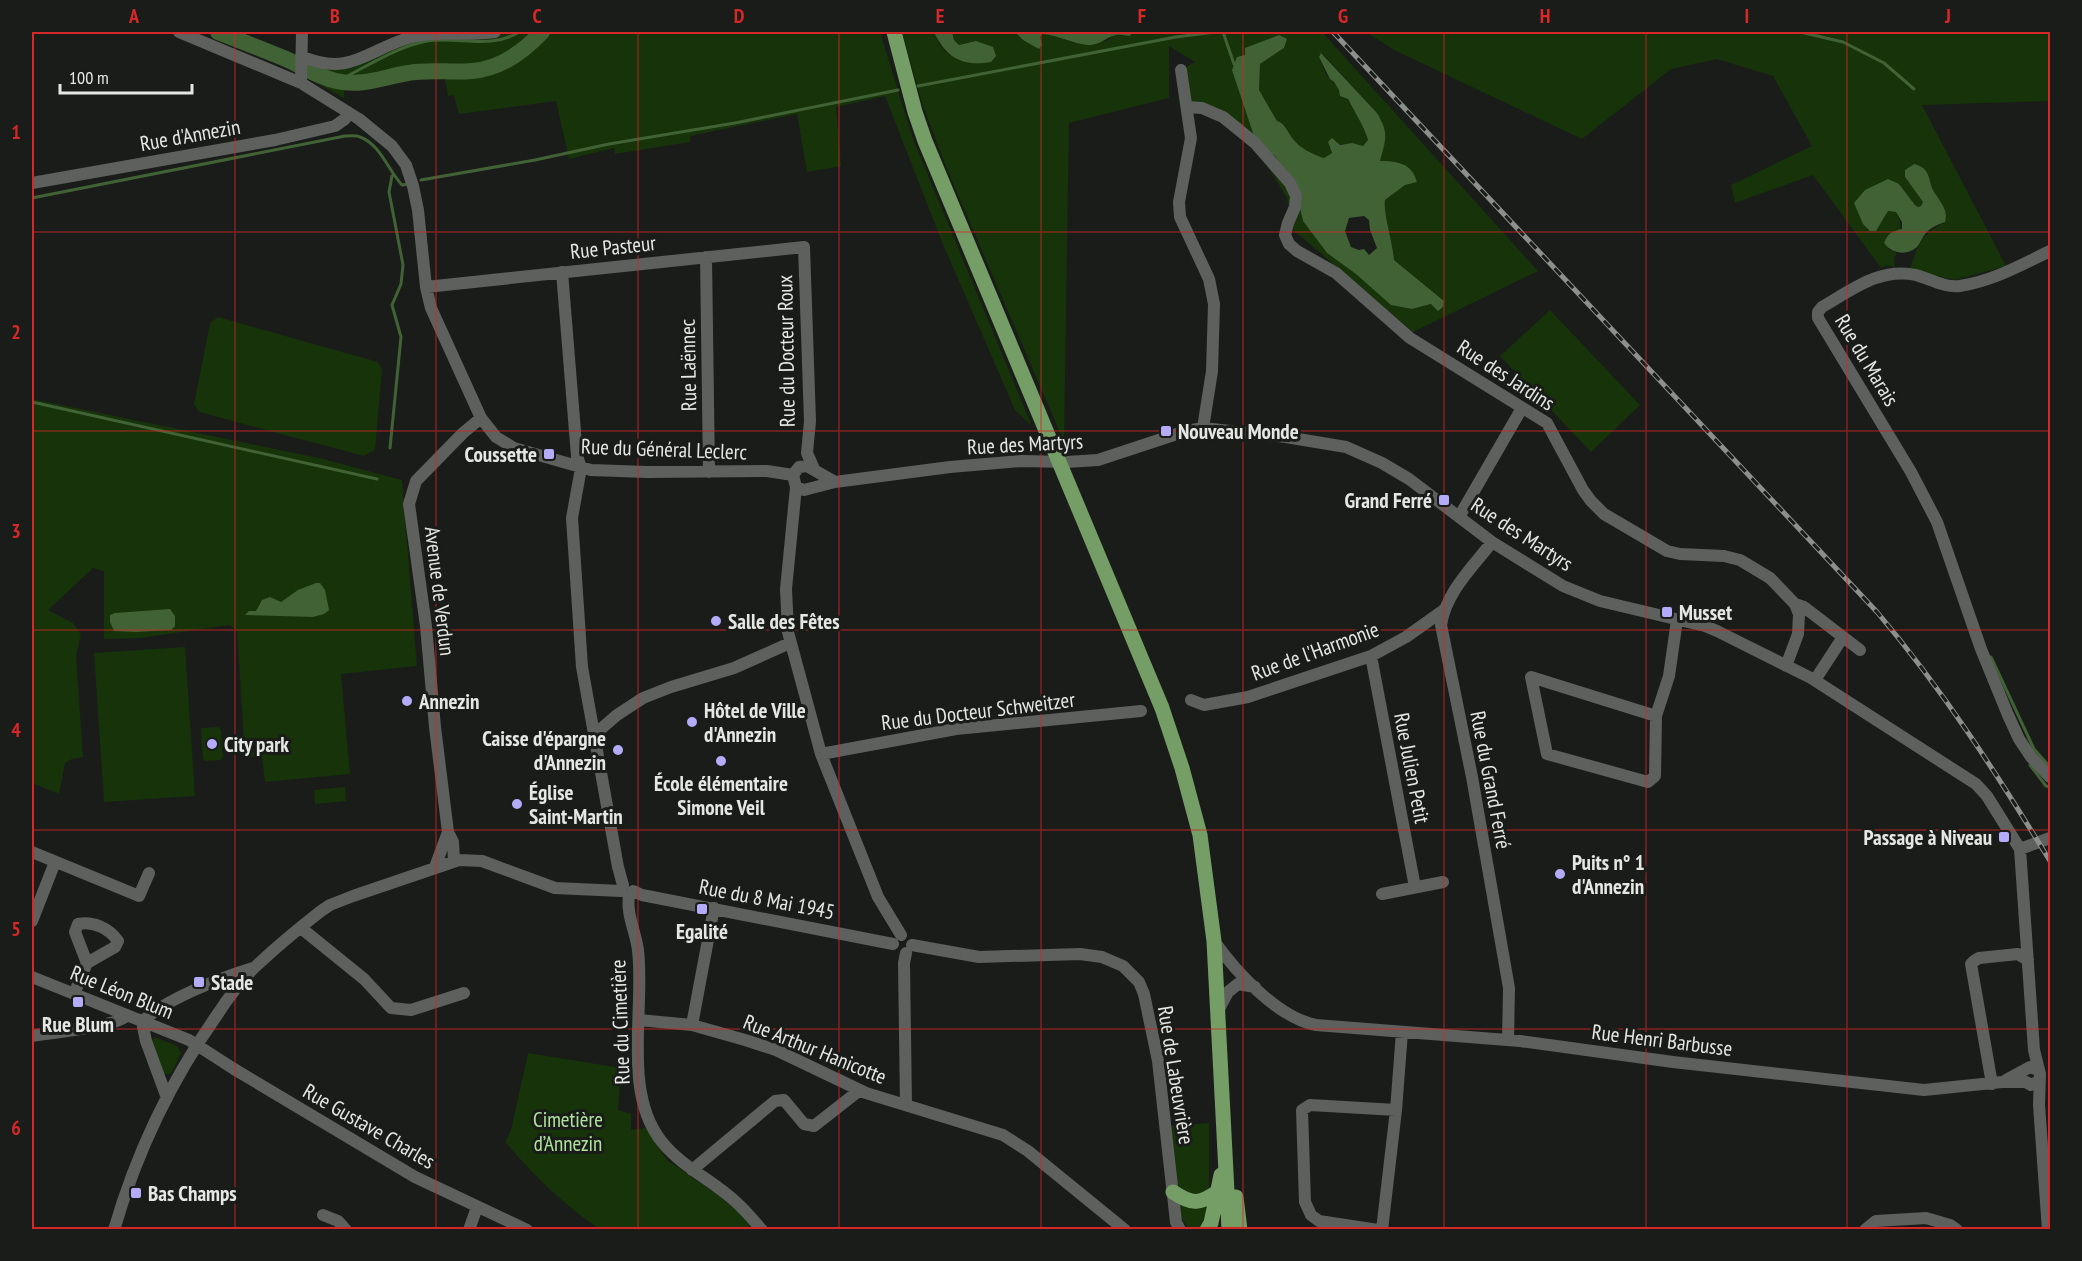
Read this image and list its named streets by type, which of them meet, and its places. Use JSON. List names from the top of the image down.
{
  "streets": {
    "street": [
      "Rue d'Annezin",
      "Rue Pasteur",
      "Rue du Docteur Roux",
      "Rue du Marais",
      "Rue Laënnec",
      "Rue des Jardins",
      "Rue des Martyrs",
      "Rue du Général Leclerc",
      "Avenue de Verdun",
      "Rue de l'Harmonie",
      "Rue du Docteur Schweitzer",
      "Rue Julien Petit",
      "Rue du Grand Ferré",
      "Rue du 8 Mai 1945",
      "Rue Léon Blum",
      "Rue du Cimetière",
      "Rue Henri Barbusse",
      "Rue Arthur Hanicotte",
      "Rue de Labeuvrière",
      "Rue Gustave Charles"
    ]
  },
  "crossings": [
    ["Rue d'Annezin", "Rue du Général Leclerc"],
    ["Rue Pasteur", "Rue du Docteur Roux"],
    ["Rue Pasteur", "Rue Laënnec"],
    ["Rue Pasteur", "Rue du Général Leclerc"],
    ["Rue du Docteur Roux", "Rue du Général Leclerc"],
    ["Rue Laënnec", "Rue du Général Leclerc"],
    ["Rue du Général Leclerc", "Avenue de Verdun"],
    ["Rue du Général Leclerc", "Rue du Cimetière"],
    ["Avenue de Verdun", "Rue du 8 Mai 1945"],
    ["Rue de l'Harmonie", "Rue Julien Petit"],
    ["Rue de l'Harmonie", "Rue du Grand Ferré"],
    ["Rue du Grand Ferré", "Rue Henri Barbusse"],
    ["Rue du 8 Mai 1945", "Rue du Cimetière"],
    ["Rue Léon Blum", "Rue Gustave Charles"],
    ["Rue du Cimetière", "Rue Arthur Hanicotte"]
  ],
  "parks": ["Cimetière d’Annezin"],
  "places": {
    "transit": [
      "Nouveau Monde",
      "Coussette",
      "Grand Ferré",
      "Musset",
      "Passage à Niveau",
      "Egalité",
      "Stade",
      "Rue Blum",
      "Bas Champs"
    ],
    "other": [
      "Salle des Fêtes",
      "Annezin",
      "Hôtel de Ville d'Annezin",
      "City park",
      "Caisse d'épargne d'Annezin",
      "École élémentaire Simone Veil",
      "Église Saint-Martin",
      "Puits n° 1 d'Annezin"
    ]
  },
  "scale_bar": "100 m",
  "grid": {
    "columns": [
      "A",
      "B",
      "C",
      "D",
      "E",
      "F",
      "G",
      "H",
      "I",
      "J"
    ],
    "rows": [
      "1",
      "2",
      "3",
      "4",
      "5",
      "6"
    ]
  }
}
